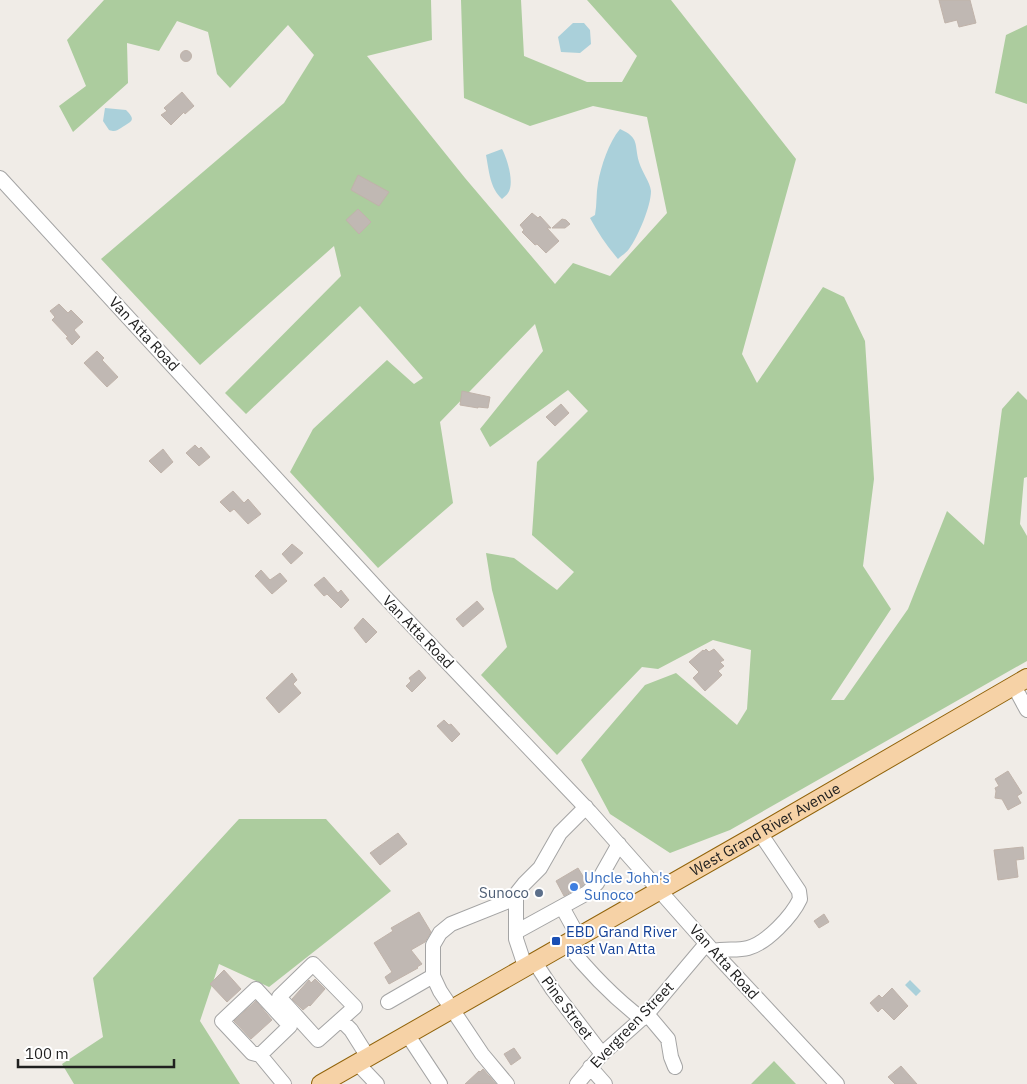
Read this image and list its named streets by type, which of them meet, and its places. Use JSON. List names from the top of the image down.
{
  "streets": {
    "main road": ["West Grand River Avenue"],
    "street": ["Van Atta Road", "Pine Street", "Evergreen Street"]
  },
  "crossings": [
    ["Van Atta Road", "West Grand River Avenue"],
    ["Van Atta Road", "Evergreen Street"],
    ["West Grand River Avenue", "Pine Street"],
    ["Pine Street", "Evergreen Street"]
  ],
  "places": {
    "other": ["Uncle John's Sunoco", "Sunoco"],
    "transit": ["EBD Grand River past Van Atta"]
  },
  "scale_bar": "100 m"
}
